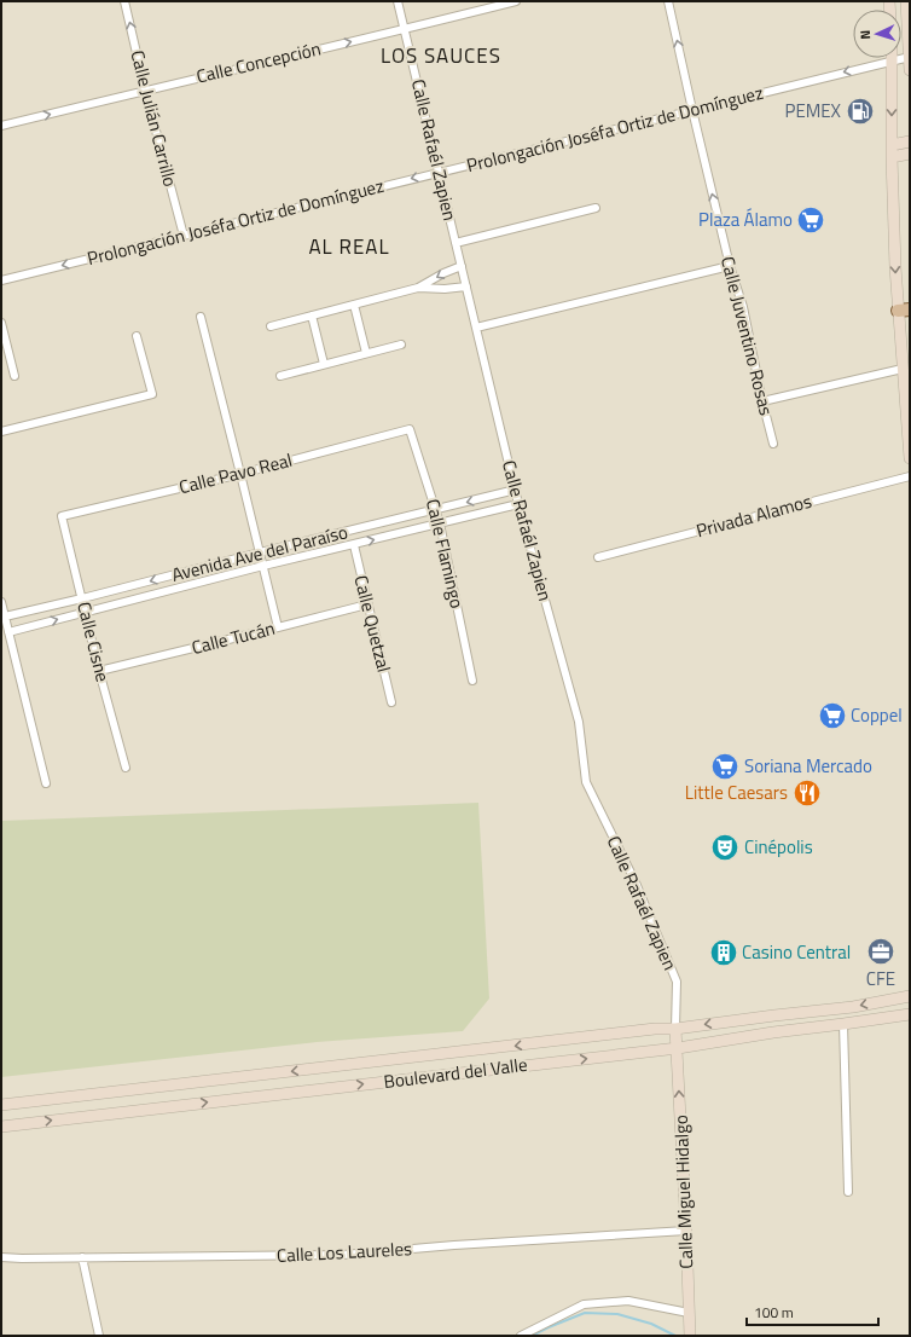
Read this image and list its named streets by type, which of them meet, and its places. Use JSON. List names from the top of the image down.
{
  "streets": {
    "street": [
      "Calle Concepción",
      "Calle Julián Carrillo",
      "Prolongación Joséfa Ortiz de Domínguez",
      "Calle Rafaél Zapien",
      "Calle Juventino Rosas",
      "Calle Pavo Real",
      "Privada Alamos",
      "Avenida Ave del Paraíso",
      "Calle Flamingo",
      "Calle Quetzal",
      "Calle Tucán",
      "Calle Cisne",
      "Boulevard del Valle",
      "Calle Miguel Hidalgo",
      "Calle Los Laureles"
    ]
  },
  "crossings": [
    ["Calle Concepción", "Calle Julián Carrillo"],
    ["Calle Concepción", "Calle Rafaél Zapien"],
    ["Calle Julián Carrillo", "Prolongación Joséfa Ortiz de Domínguez"],
    ["Prolongación Joséfa Ortiz de Domínguez", "Calle Rafaél Zapien"],
    ["Prolongación Joséfa Ortiz de Domínguez", "Calle Juventino Rosas"],
    ["Calle Rafaél Zapien", "Avenida Ave del Paraíso"],
    ["Calle Rafaél Zapien", "Boulevard del Valle"],
    ["Calle Rafaél Zapien", "Calle Miguel Hidalgo"],
    ["Calle Pavo Real", "Calle Flamingo"],
    ["Calle Pavo Real", "Calle Cisne"],
    ["Avenida Ave del Paraíso", "Calle Flamingo"],
    ["Avenida Ave del Paraíso", "Calle Quetzal"],
    ["Avenida Ave del Paraíso", "Calle Cisne"],
    ["Calle Quetzal", "Calle Tucán"],
    ["Calle Tucán", "Calle Cisne"],
    ["Boulevard del Valle", "Calle Miguel Hidalgo"],
    ["Calle Miguel Hidalgo", "Calle Los Laureles"]
  ],
  "one_way": [
    "Calle Concepción",
    "Calle Julián Carrillo",
    "Prolongación Joséfa Ortiz de Domínguez",
    "Calle Juventino Rosas",
    "Calle Miguel Hidalgo"
  ],
  "districts": ["LOS SAUCES", "AL REAL"],
  "places": {
    "fuel station": ["PEMEX"],
    "supermarket": ["Plaza Álamo", "Coppel", "Soriana Mercado"],
    "restaurant": ["Little Caesars"],
    "theatre": ["Cinépolis"],
    "office": ["CFE"],
    "building": ["Casino Central"]
  },
  "scale_bar": "100 m",
  "north": "left"
}
